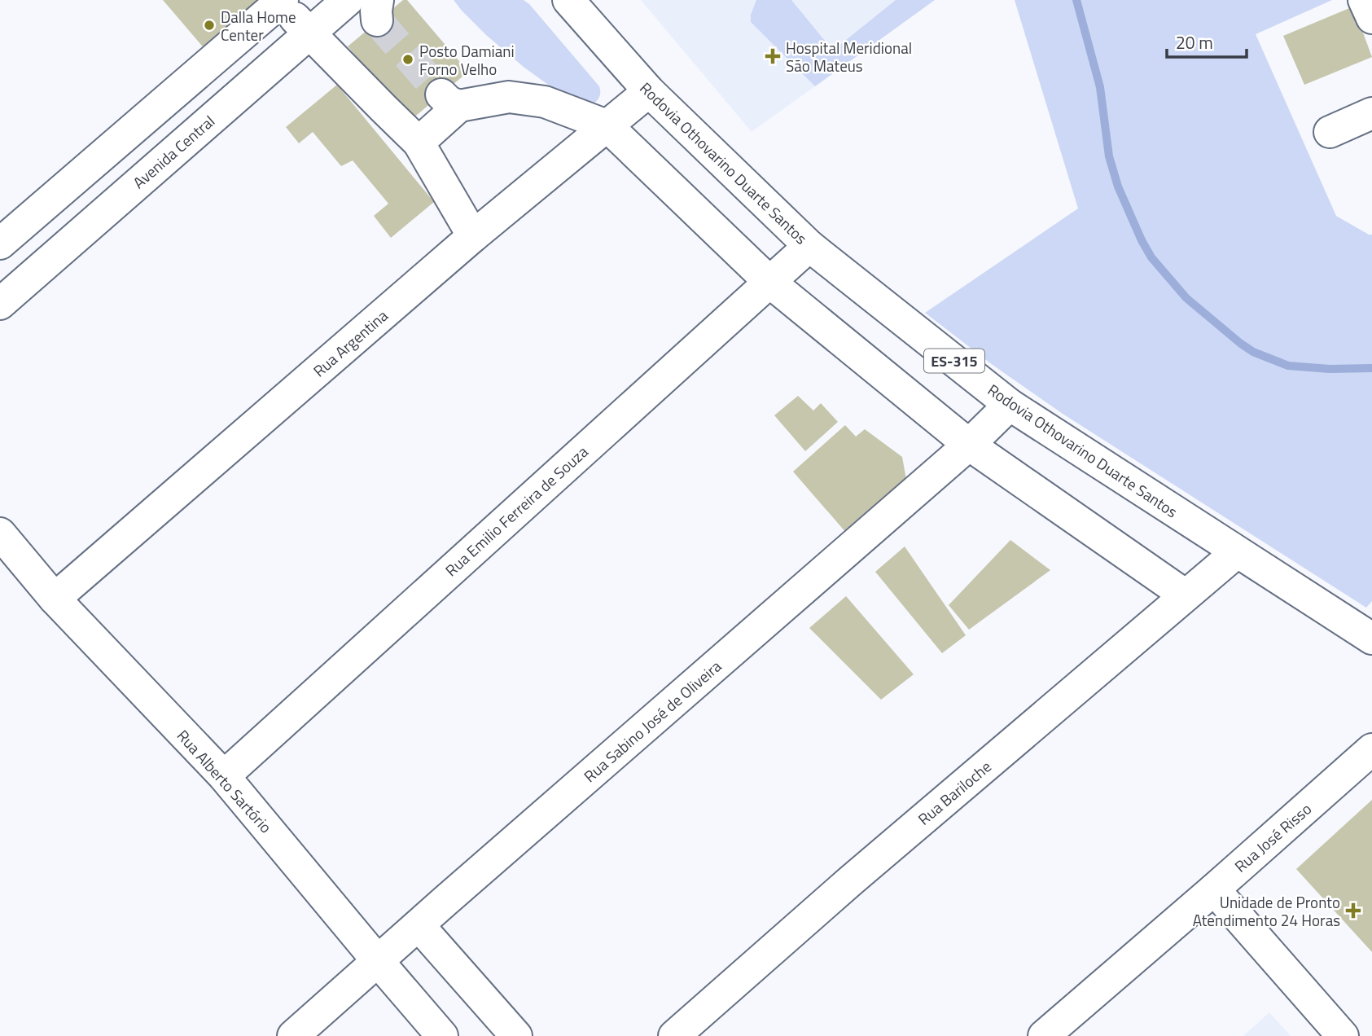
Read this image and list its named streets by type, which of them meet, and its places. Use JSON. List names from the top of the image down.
{
  "streets": {
    "street": [
      "Avenida Central",
      "Rodovia Othovarino Duarte Santos",
      "Rua Argentina",
      "ES-315",
      "Rua Emilio Ferreira de Souza",
      "Rua Sabino José de Oliveira",
      "Rua Alberto Sartório",
      "Rua Bariloche",
      "Rua José Risso"
    ]
  },
  "crossings": [
    ["Rodovia Othovarino Duarte Santos", "Rua Argentina"],
    ["Rodovia Othovarino Duarte Santos", "Rua Emilio Ferreira de Souza"],
    ["Rodovia Othovarino Duarte Santos", "Rua Sabino José de Oliveira"],
    ["Rodovia Othovarino Duarte Santos", "Rua Bariloche"],
    ["Rua Argentina", "Rua Alberto Sartório"],
    ["Rua Emilio Ferreira de Souza", "Rua Alberto Sartório"],
    ["Rua Sabino José de Oliveira", "Rua Alberto Sartório"]
  ],
  "places": {
    "other": ["Dalla Home Center", "Posto Damiani Forno Velho"],
    "health": ["Hospital Meridional São Mateus", "Unidade de Pronto Atendimento 24 Horas"]
  },
  "scale_bar": "20 m"
}
